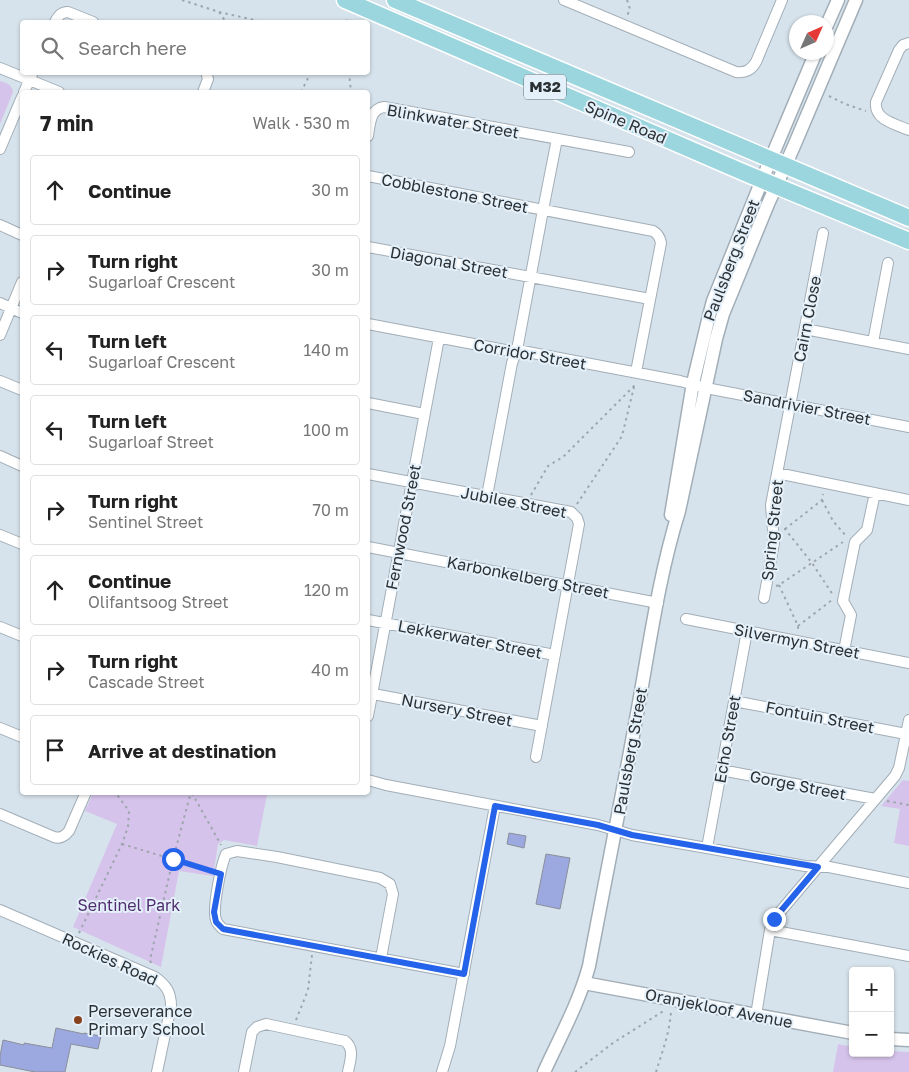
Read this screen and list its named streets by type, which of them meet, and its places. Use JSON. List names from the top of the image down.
{
  "streets": {
    "main road": ["M32", "Spine Road"],
    "street": [
      "Blinkwater Street",
      "Cobblestone Street",
      "Paulsberg Street",
      "Diagonal Street",
      "Cairn Close",
      "Corridor Street",
      "Sandrivier Street",
      "Jubilee Street",
      "Fernwood Street",
      "Spring Street",
      "Karbonkelberg Street",
      "Lekkerwater Street",
      "Silvermyn Street",
      "Nursery Street",
      "Fontuin Street",
      "Echo Street",
      "Gorge Street",
      "Rockies Road",
      "Oranjekloof Avenue"
    ]
  },
  "crossings": [
    ["Spine Road", "Paulsberg Street"],
    ["Cobblestone Street", "Diagonal Street"],
    ["Paulsberg Street", "Corridor Street"],
    ["Paulsberg Street", "Sandrivier Street"],
    ["Paulsberg Street", "Karbonkelberg Street"],
    ["Paulsberg Street", "Oranjekloof Avenue"],
    ["Cairn Close", "Sandrivier Street"],
    ["Cairn Close", "Spring Street"],
    ["Corridor Street", "Sandrivier Street"],
    ["Corridor Street", "Fernwood Street"],
    ["Sandrivier Street", "Spring Street"],
    ["Jubilee Street", "Fernwood Street"],
    ["Jubilee Street", "Karbonkelberg Street"],
    ["Jubilee Street", "Lekkerwater Street"],
    ["Jubilee Street", "Nursery Street"],
    ["Fernwood Street", "Karbonkelberg Street"],
    ["Fernwood Street", "Lekkerwater Street"],
    ["Fernwood Street", "Nursery Street"],
    ["Silvermyn Street", "Echo Street"],
    ["Fontuin Street", "Echo Street"],
    ["Echo Street", "Gorge Street"]
  ],
  "parks": ["Sentinel Park"],
  "places": ["Perseverance Primary School"],
  "north": "top right",
  "page": {
    "search": "Search here",
    "heading": ["7 min", "Walk · 530 m"],
    "list": [
      ["Continue", "30 m"],
      ["Turn right", "Sugarloaf Crescent", "30 m"],
      ["Turn left", "Sugarloaf Crescent", "140 m"],
      ["Turn left", "Sugarloaf Street", "100 m"],
      ["Turn right", "Sentinel Street", "70 m"],
      ["Continue", "Olifantsoog Street", "120 m"],
      ["Turn right", "Cascade Street", "40 m"],
      "Arrive at destination"
    ],
    "map_buttons": ["+", "−"]
  }
}
